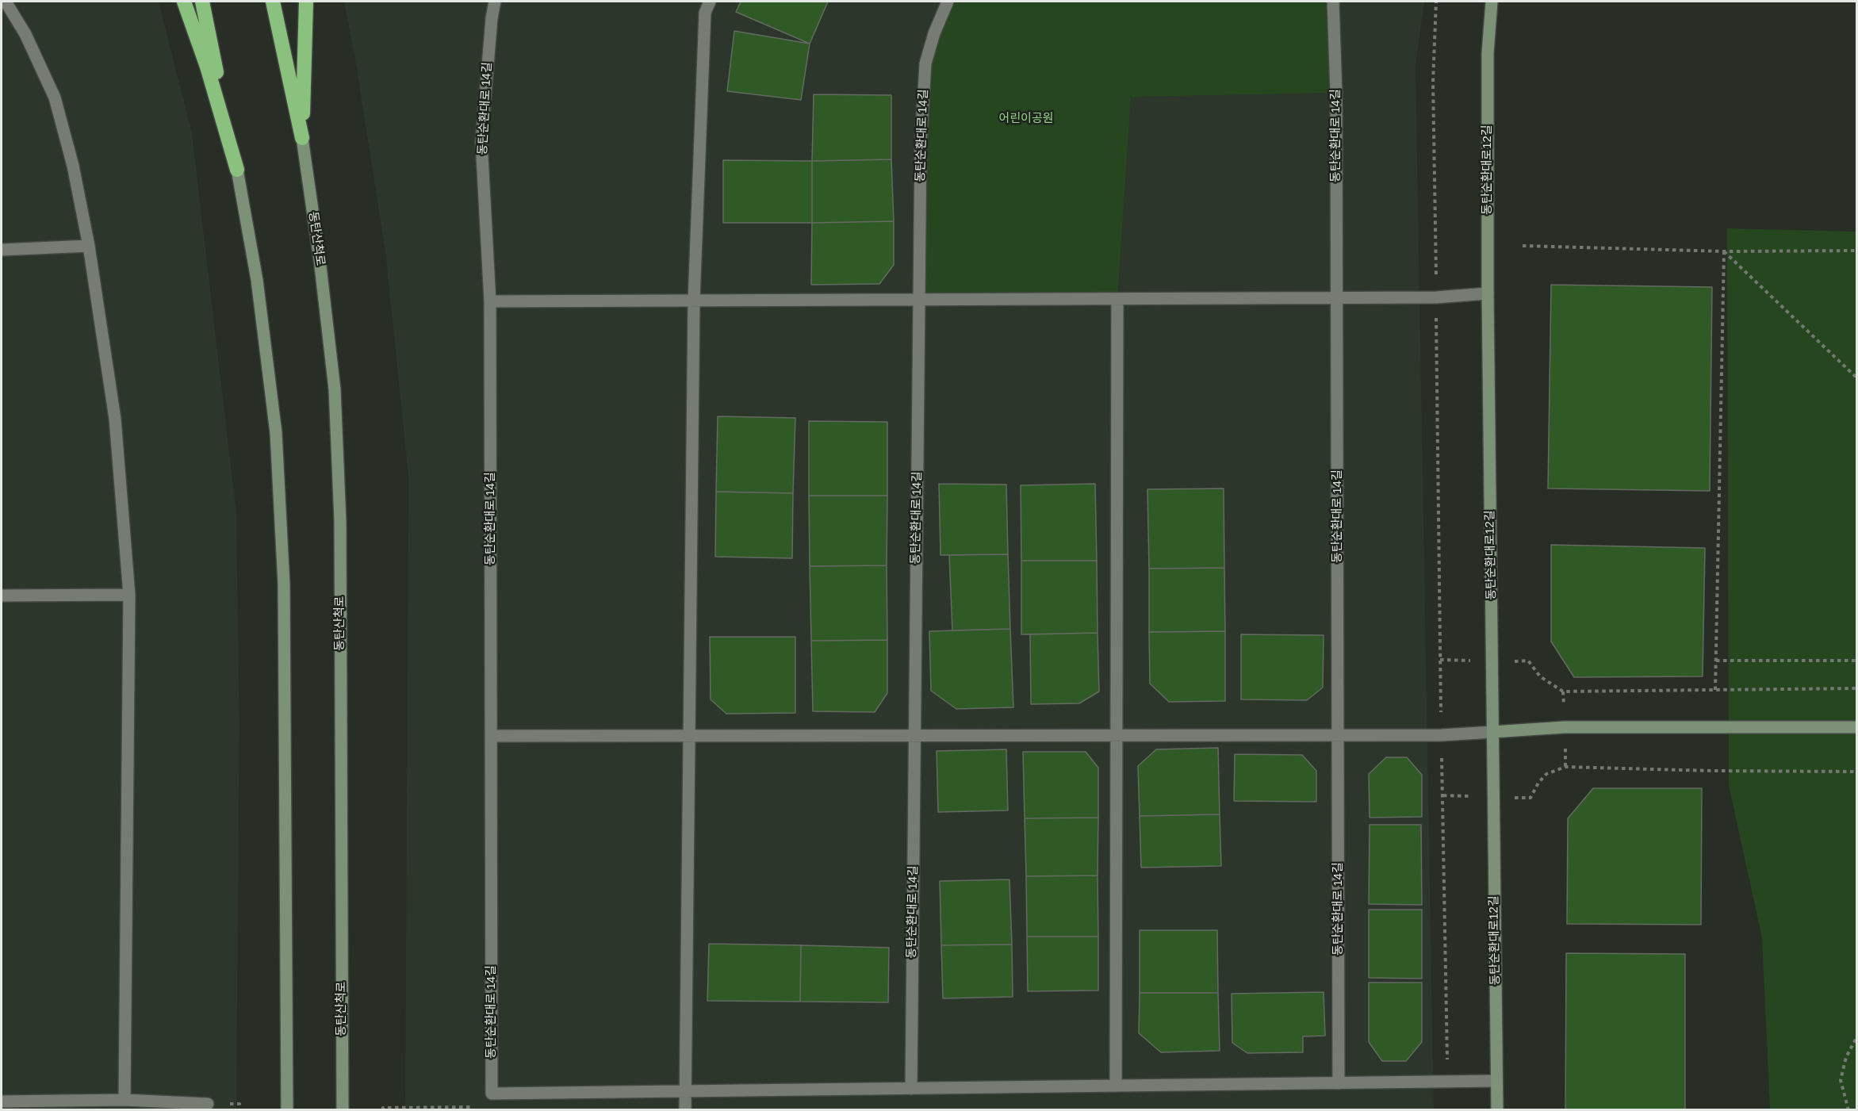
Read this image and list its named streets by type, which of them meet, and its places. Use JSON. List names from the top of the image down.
{
  "streets": {
    "main road": ["동탄순환대로12길", "동탄산척로"],
    "street": ["동탄순환대로 14길"]
  },
  "parks": ["어린이공원"]
}
